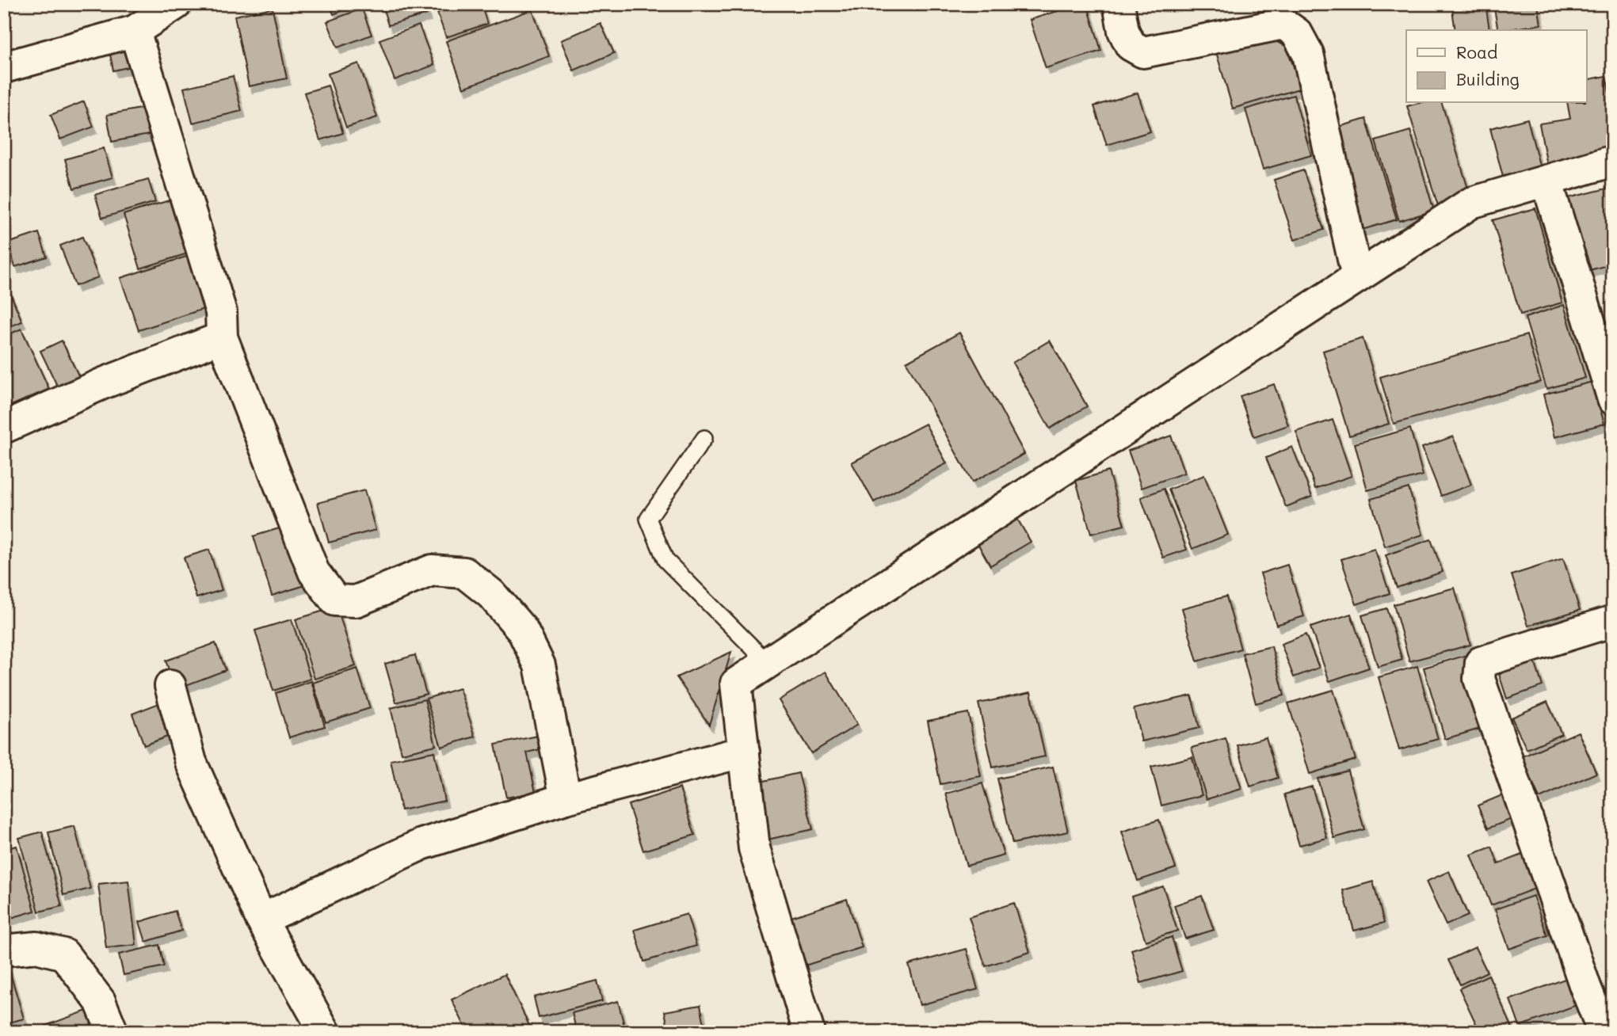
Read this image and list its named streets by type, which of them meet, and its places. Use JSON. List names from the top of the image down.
{
  "legend": ["Road", "Building"]
}
